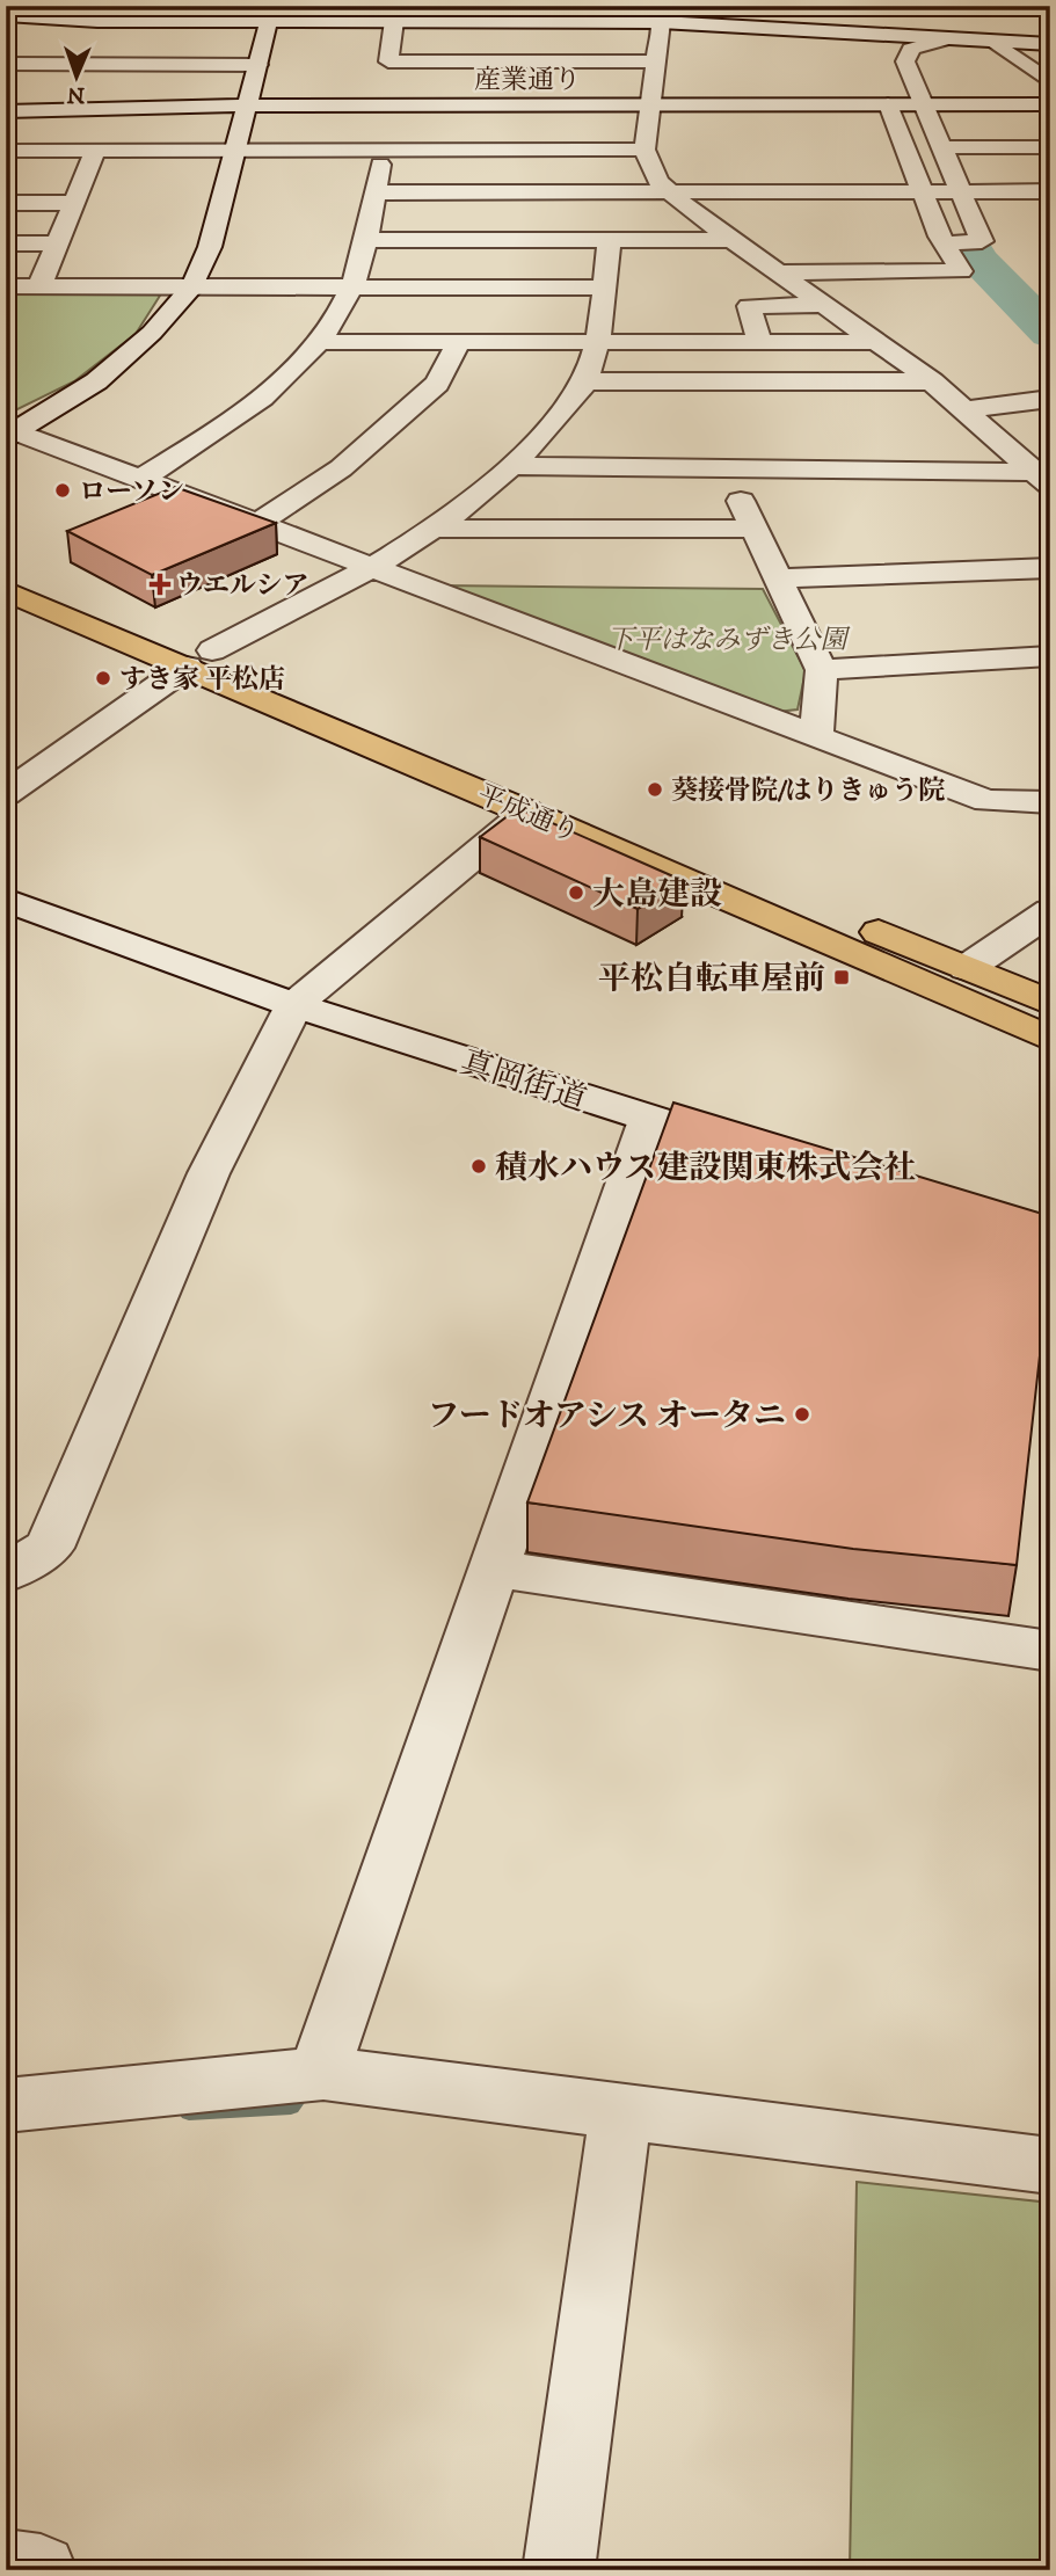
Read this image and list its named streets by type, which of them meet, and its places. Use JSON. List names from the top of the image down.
{
  "streets": {
    "main road": ["平成通り"],
    "street": ["産業通り", "真岡街道"]
  },
  "parks": ["下平はなみずき公園"],
  "places": {
    "other": [
      "ローソン",
      "すき家 平松店",
      "葵接骨院/はりきゅう院",
      "大島建設",
      "積水ハウス建設関東株式会社",
      "フードオアシス オータニ"
    ],
    "health": ["ウエルシア"],
    "transit": ["平松自転車屋前"]
  },
  "north": "bottom"
}
